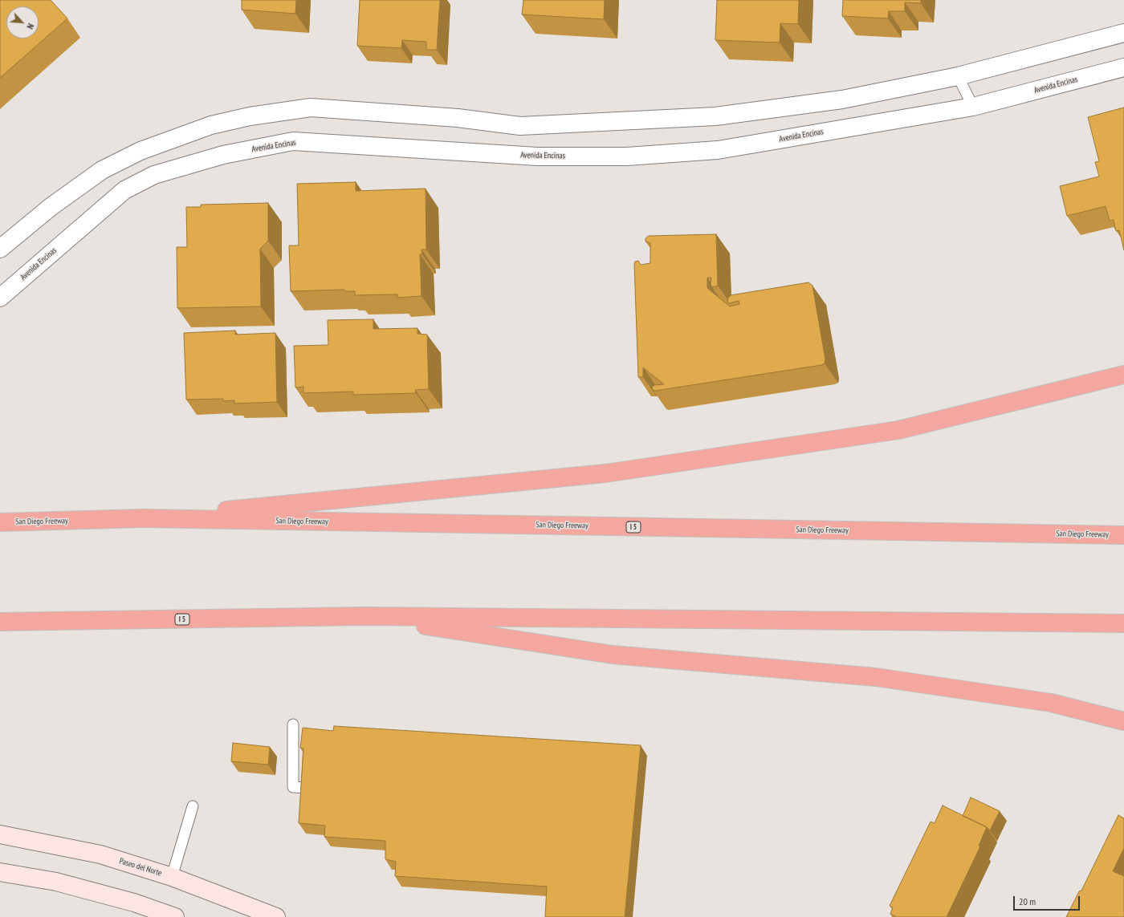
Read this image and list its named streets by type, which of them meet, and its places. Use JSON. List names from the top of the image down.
{
  "streets": {
    "highway": ["San Diego Freeway", "I 5"],
    "main road": ["Paseo del Norte"],
    "street": ["Avenida Encinas"]
  },
  "scale_bar": "20 m",
  "north": "bottom right"
}
